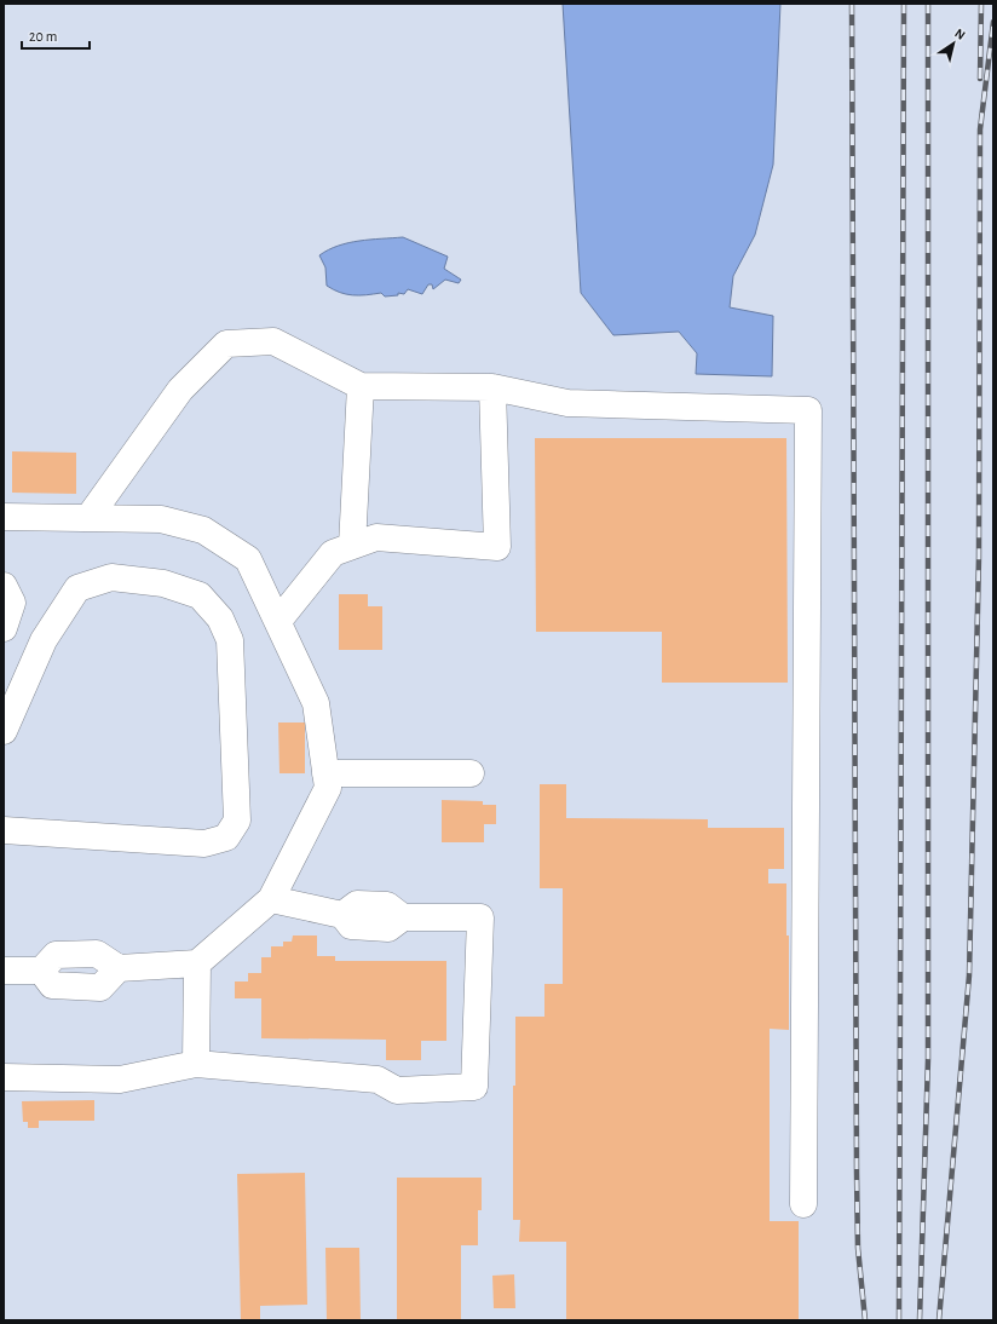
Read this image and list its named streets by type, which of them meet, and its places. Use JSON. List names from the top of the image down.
{
  "scale_bar": "20 m",
  "north": "top right"
}
